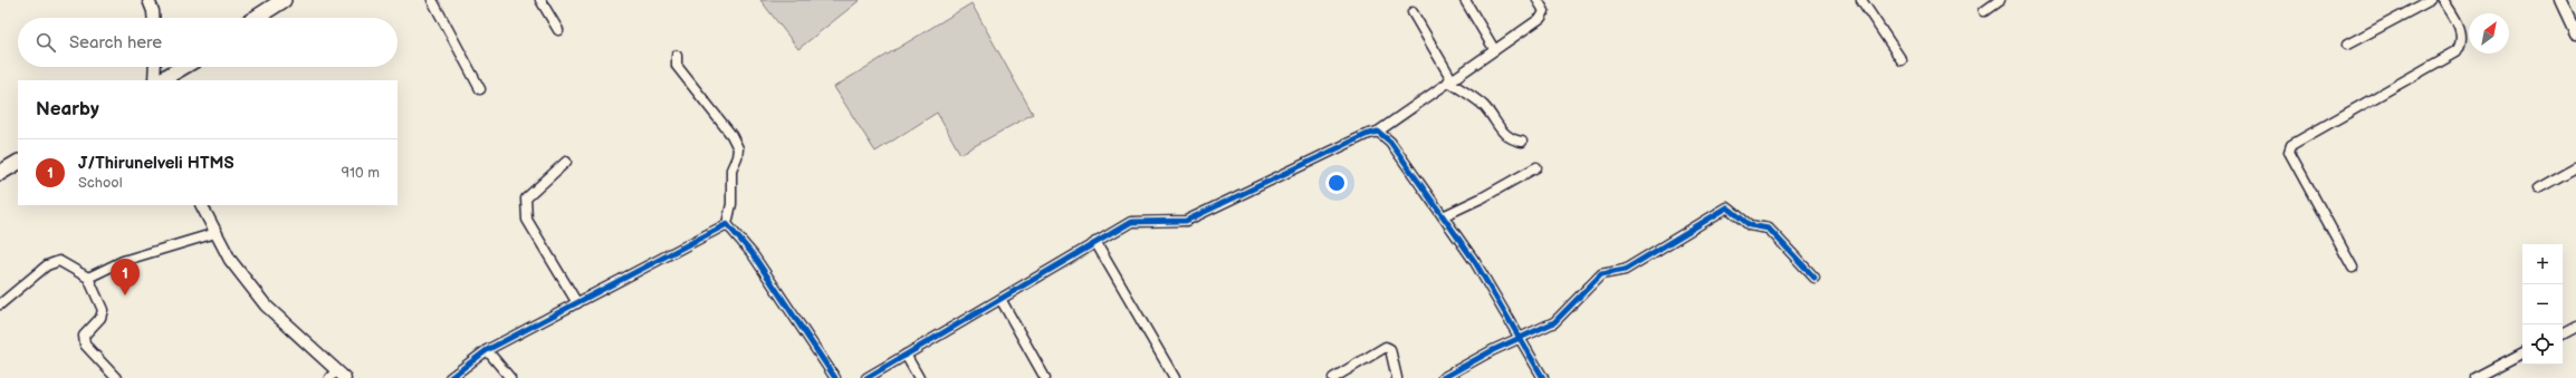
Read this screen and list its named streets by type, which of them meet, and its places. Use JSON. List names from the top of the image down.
{
  "north": "top right",
  "page": {
    "search": "Search here",
    "heading": "Nearby",
    "list": [
      {
        "mark": "1",
        "name": "J/Thirunelveli HTMS",
        "note": "School",
        "value": "910 m"
      }
    ],
    "map_buttons": ["+", "−"],
    "pins": "1"
  }
}
